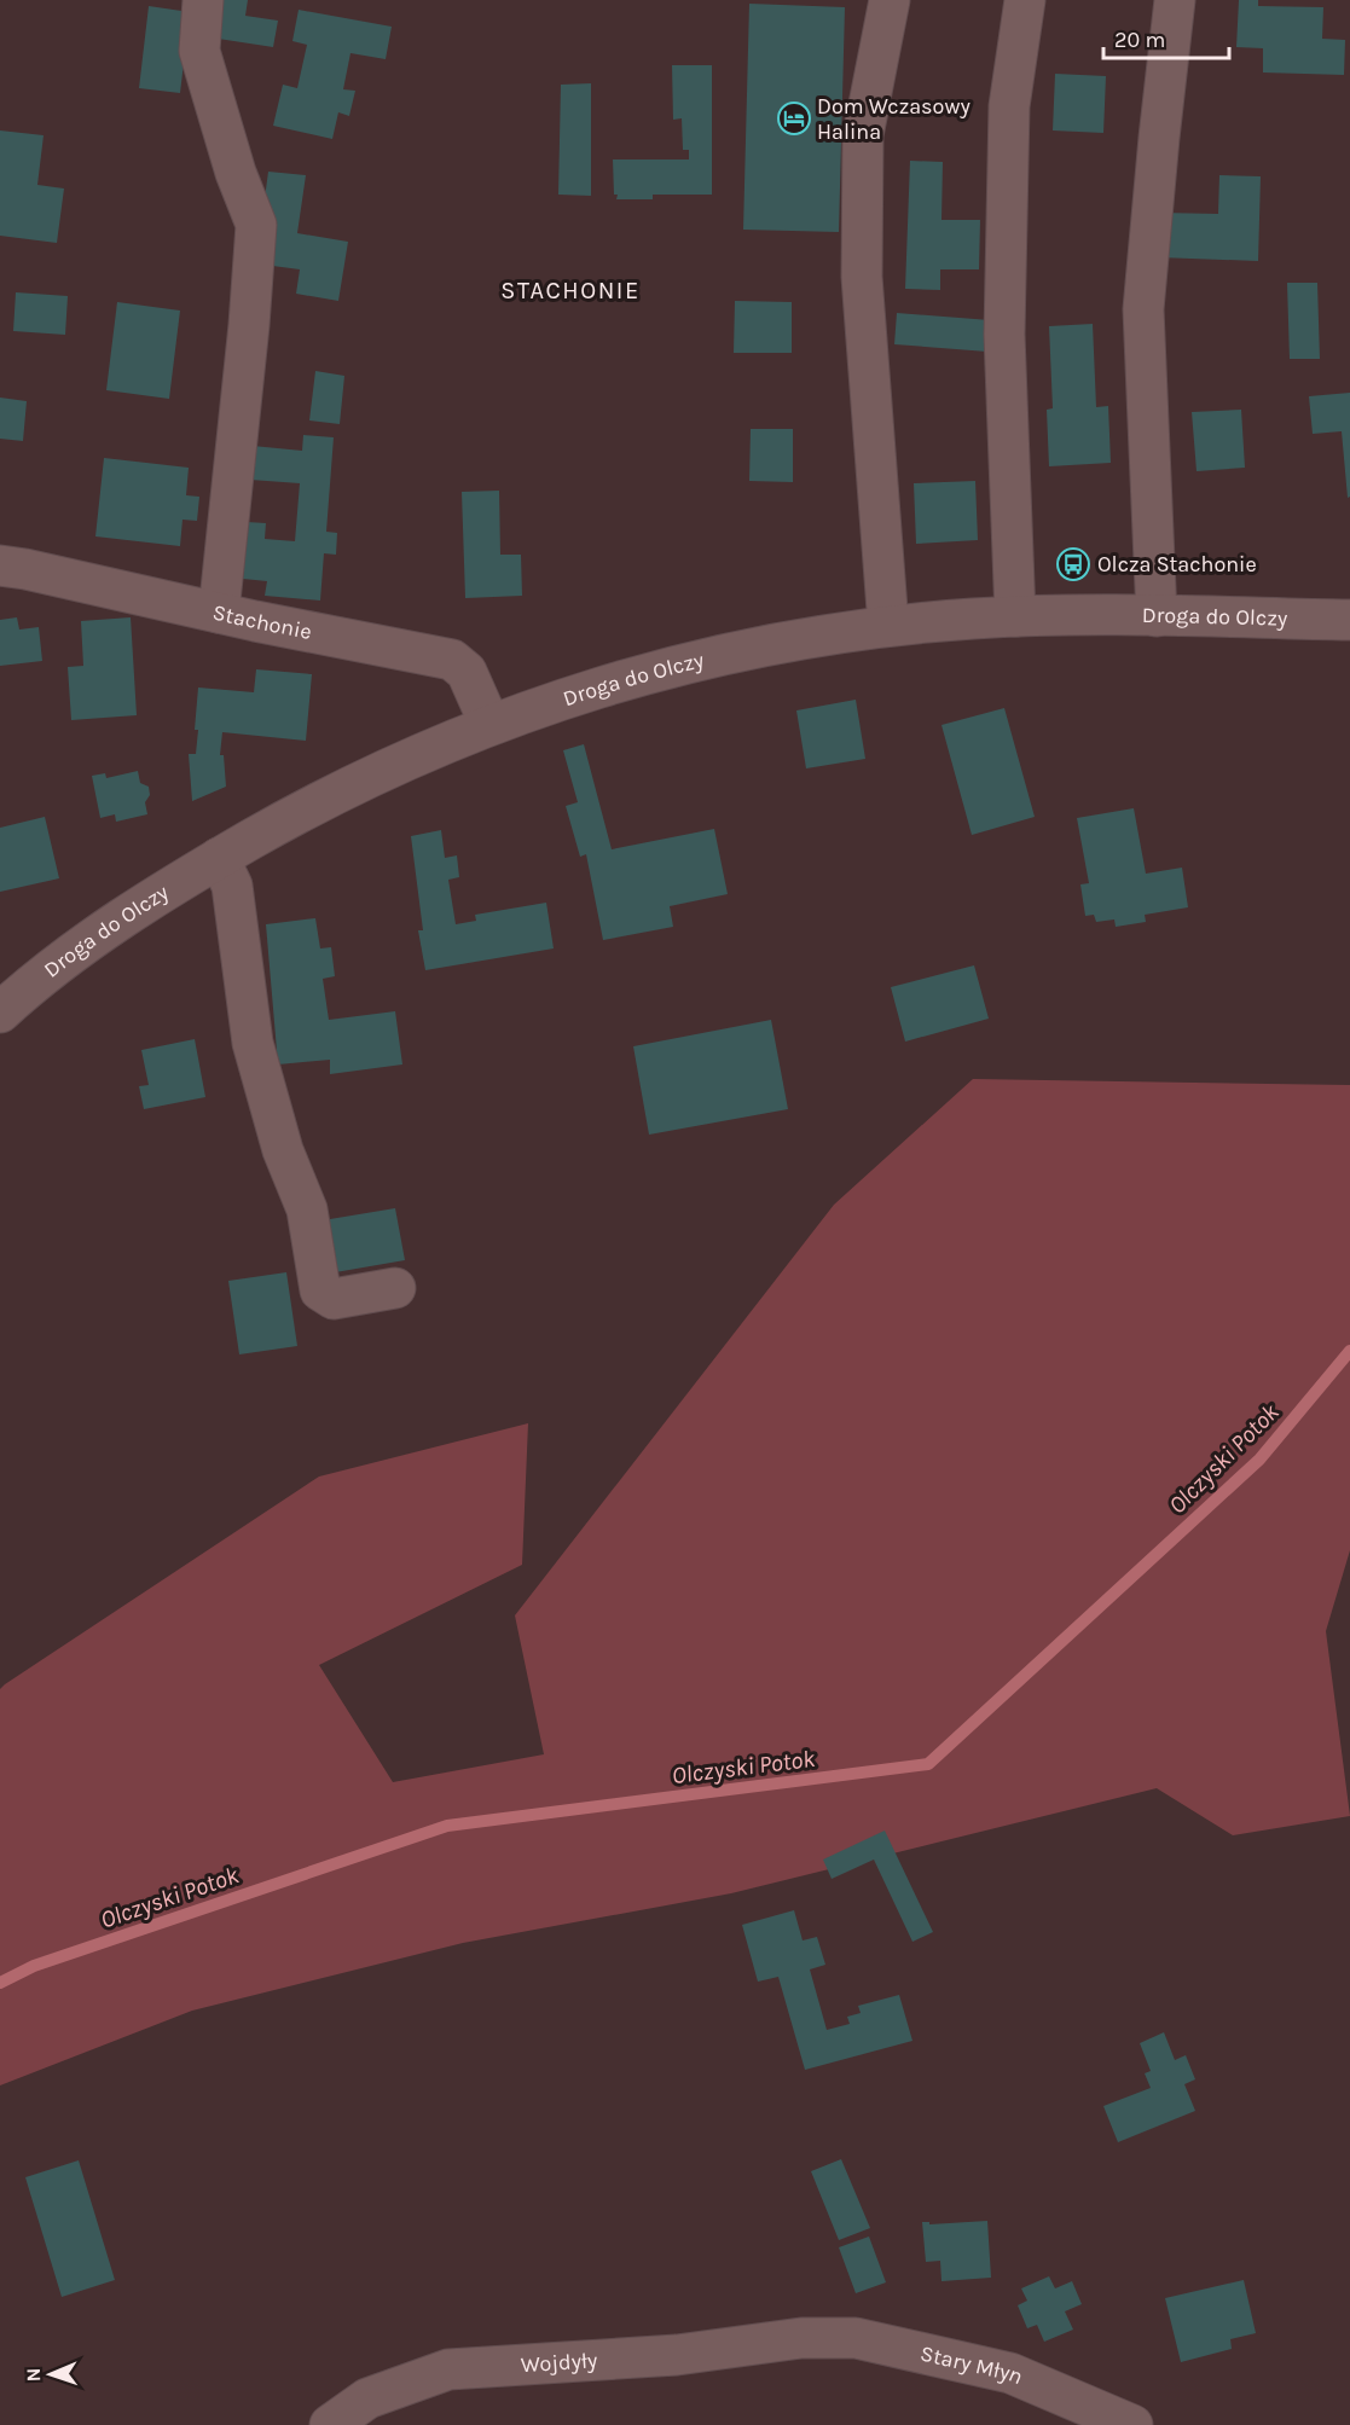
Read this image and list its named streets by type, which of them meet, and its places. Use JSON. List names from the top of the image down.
{
  "streets": {
    "street": [
      "Droga do Olczy",
      "Stachonie",
      "Wojdyły",
      "Stary Młyn"
    ]
  },
  "crossings": [
    ["Droga do Olczy", "Stachonie"],
    ["Wojdyły", "Stary Młyn"]
  ],
  "districts": ["STACHONIE"],
  "water": ["Olczyski Potok"],
  "places": {
    "hotel": ["Dom Wczasowy Halina"],
    "bus stop": ["Olcza Stachonie"]
  },
  "scale_bar": "20 m",
  "north": "left"
}
